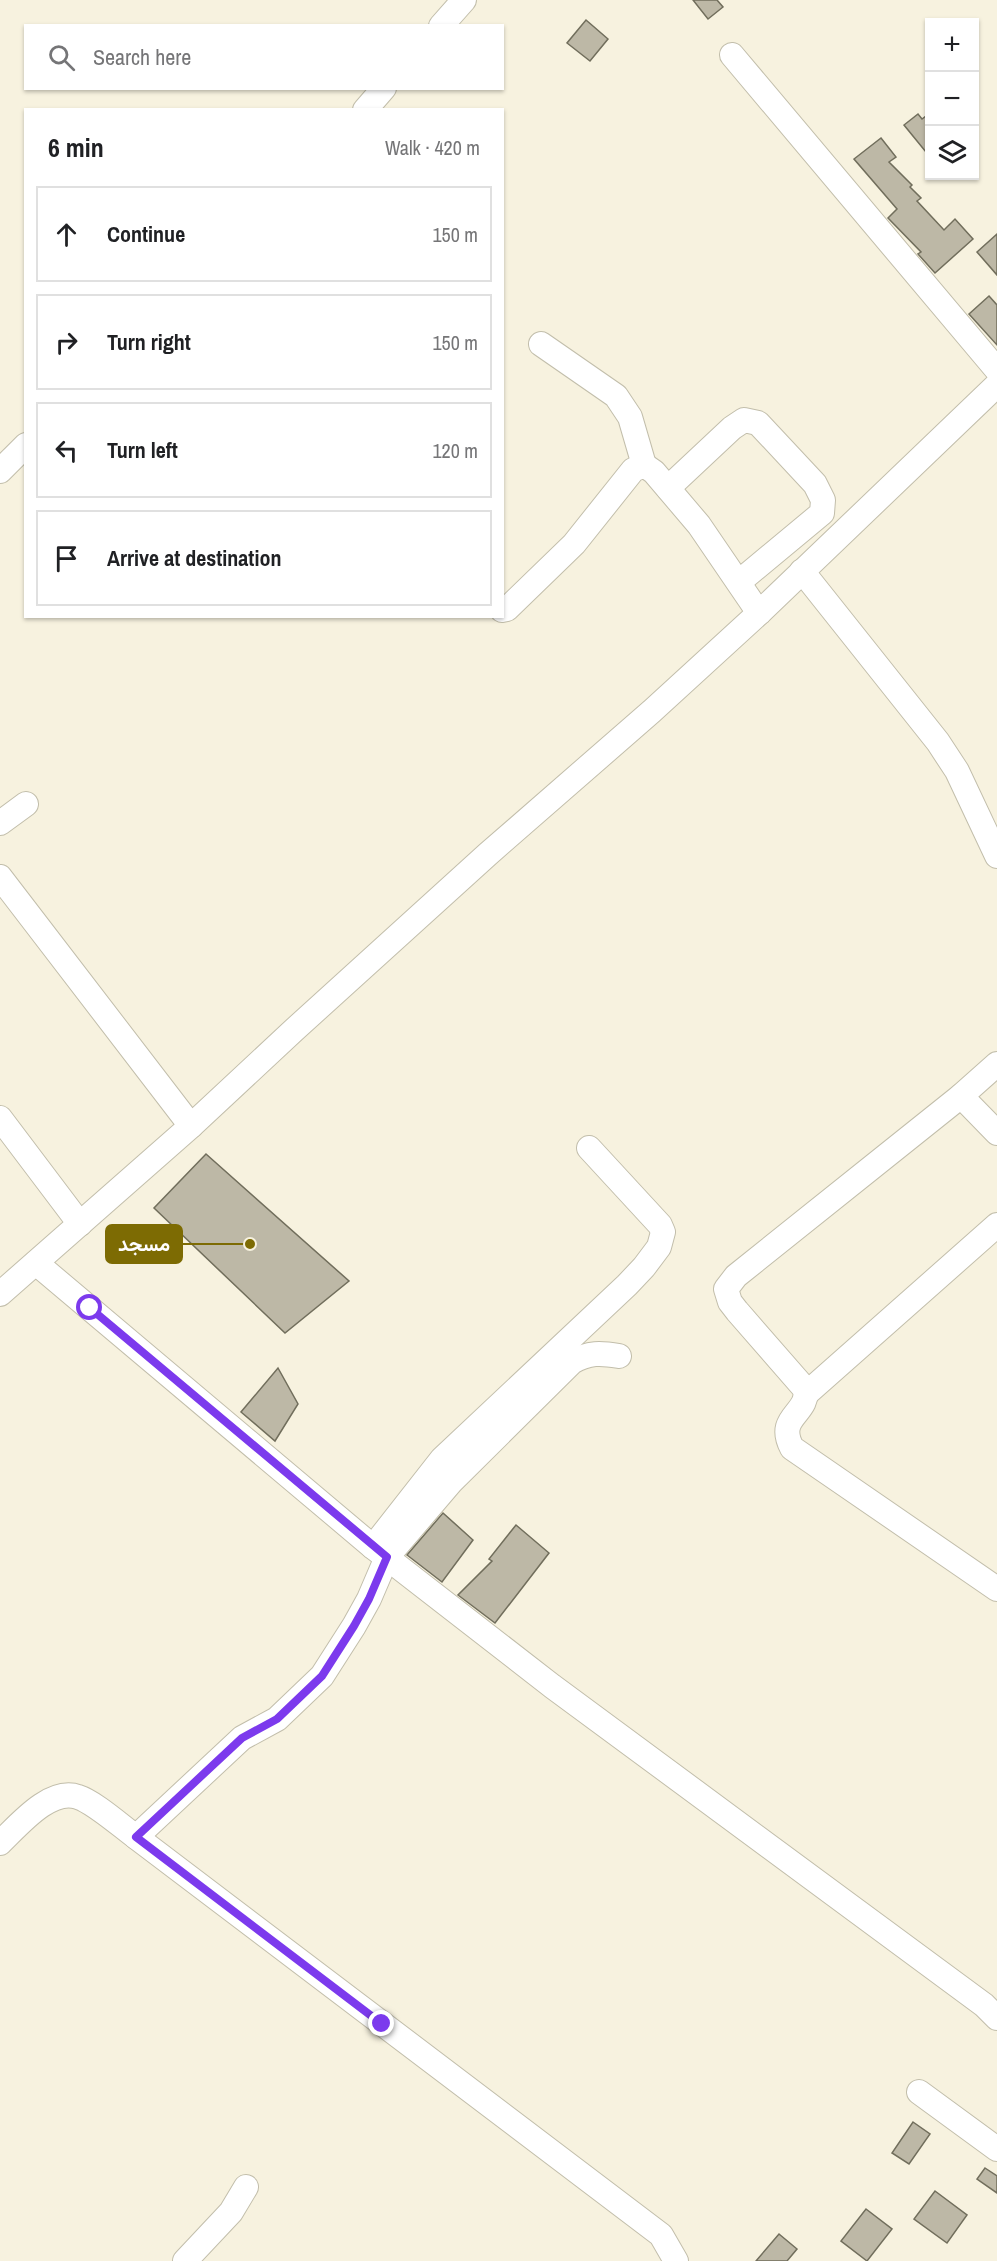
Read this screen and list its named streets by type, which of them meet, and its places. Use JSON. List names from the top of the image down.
{
  "places": ["مسجد"],
  "page": {
    "map_buttons": ["+", "−"],
    "search": "Search here",
    "heading": ["6 min", "Walk · 420 m"],
    "list": [
      ["Continue", "150 m"],
      ["Turn right", "150 m"],
      ["Turn left", "120 m"],
      "Arrive at destination"
    ]
  }
}
